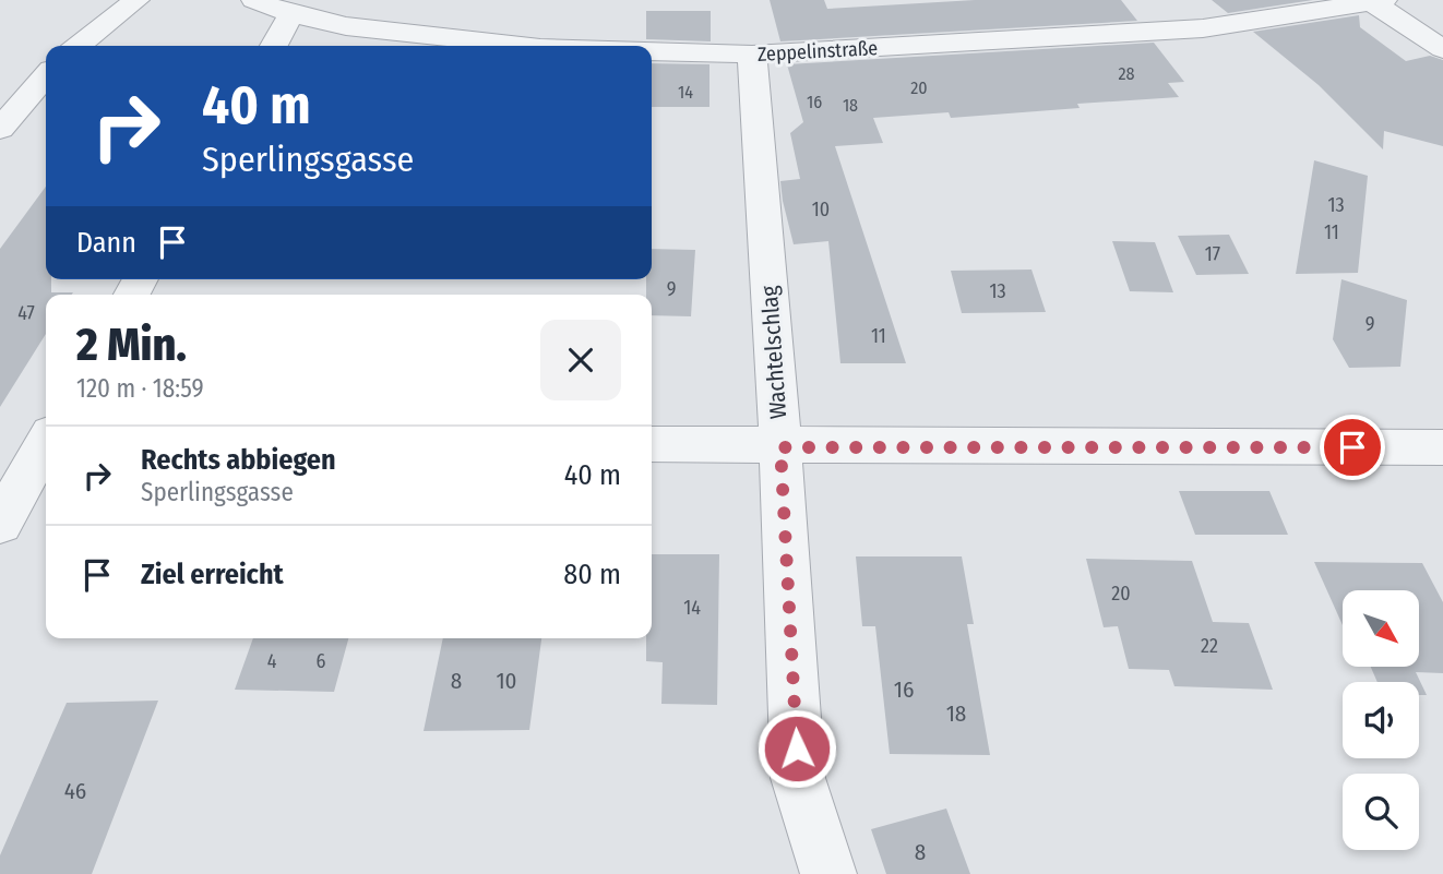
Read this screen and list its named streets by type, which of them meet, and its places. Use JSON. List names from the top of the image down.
{
  "streets": {
    "street": ["Zeppelinstraße", "Wachtelschlag"]
  },
  "crossings": [
    ["Zeppelinstraße", "Wachtelschlag"]
  ],
  "house_numbers": [
    "28",
    "20",
    "14",
    "16",
    "18",
    "13",
    "10",
    "11",
    "17",
    "9",
    "13",
    "47",
    "9",
    "11",
    "20",
    "14",
    "22",
    "4",
    "6",
    "8",
    "10",
    "16",
    "18",
    "46",
    "8"
  ],
  "north": "bottom right",
  "page": {
    "turn": ["40 m", "Sperlingsgasse"],
    "then": "Dann",
    "heading": ["2 Min.", "120 m · 18:59"],
    "list": [
      {
        "name": "Rechts abbiegen",
        "note": "Sperlingsgasse",
        "value": "40 m"
      },
      {
        "name": "Ziel erreicht",
        "value": "80 m"
      }
    ]
  }
}
